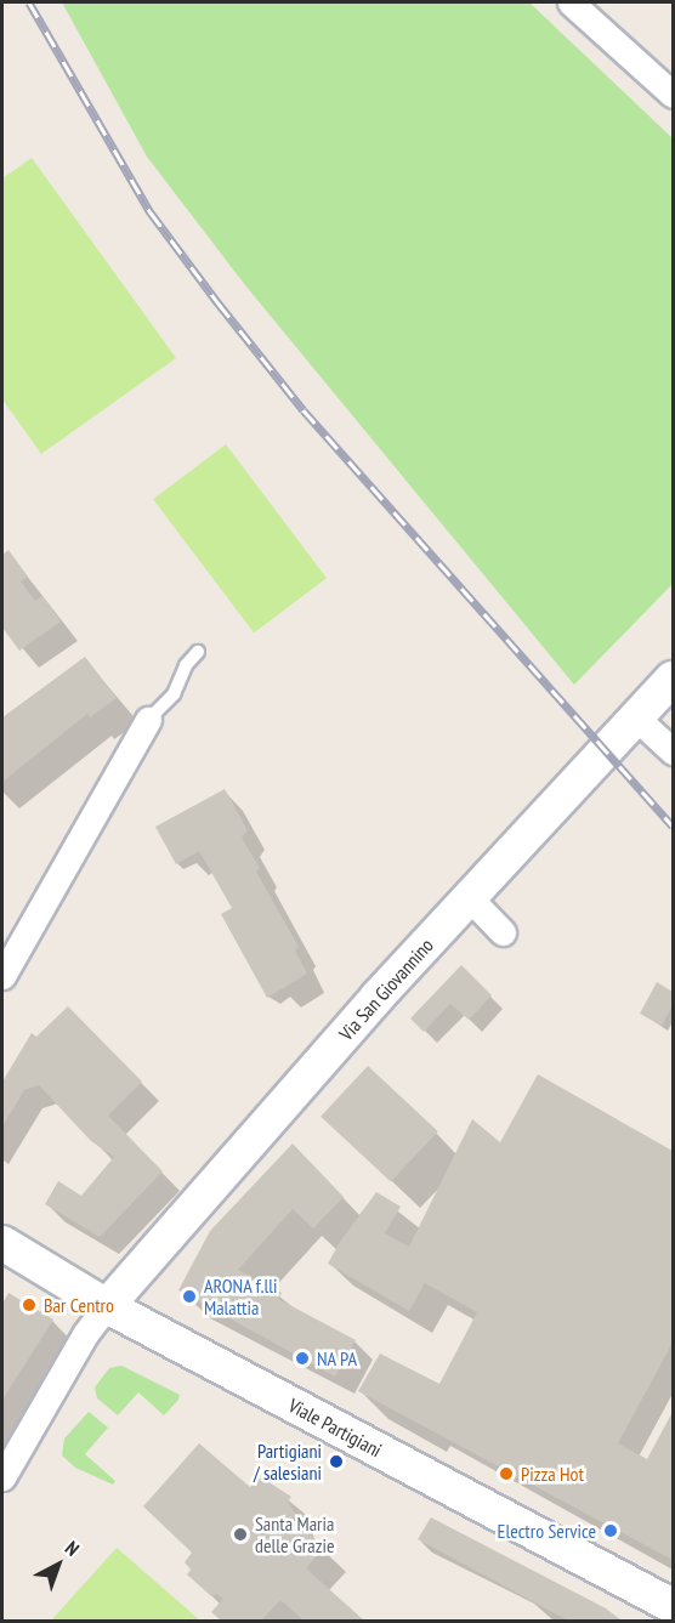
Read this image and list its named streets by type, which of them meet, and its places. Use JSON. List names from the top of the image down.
{
  "streets": {
    "street": ["Via San Giovannino", "Viale Partigiani"]
  },
  "crossings": [
    ["Via San Giovannino", "Viale Partigiani"]
  ],
  "places": [
    "ARONA f.lli Malattia",
    "Bar Centro",
    "NA PA",
    "Partigiani / salesiani",
    "Pizza Hot",
    "Electro Service",
    "Santa Maria delle Grazie"
  ],
  "north": "top right"
}
